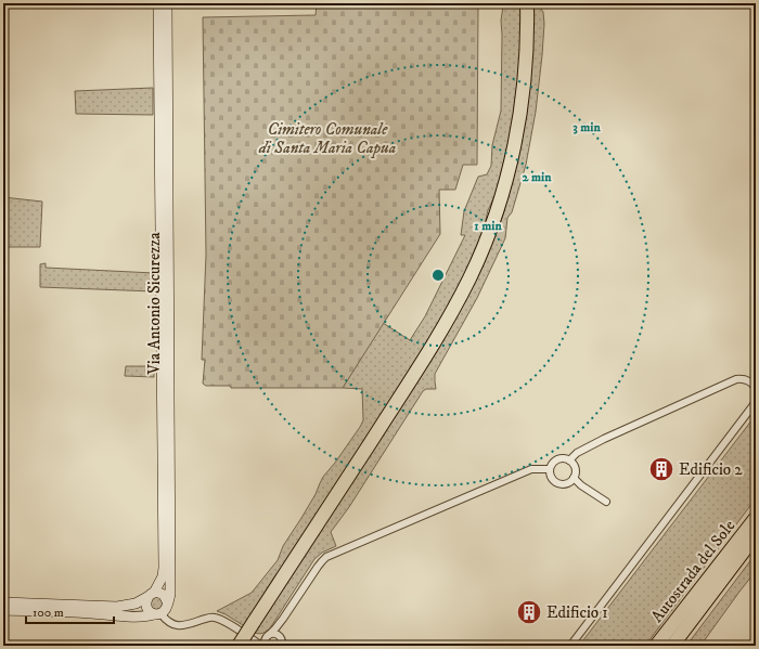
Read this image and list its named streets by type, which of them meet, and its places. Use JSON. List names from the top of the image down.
{
  "streets": {
    "highway": ["Autostrada del Sole"],
    "street": ["Via Antonio Sicurezza"]
  },
  "parks": ["Cimitero Comunale di Santa Maria Capua"],
  "places": {
    "building": ["Edificio 2", "Edificio 1"]
  },
  "scale_bar": "100 m",
  "rings": ["3 min", "2 min", "1 min"]
}
